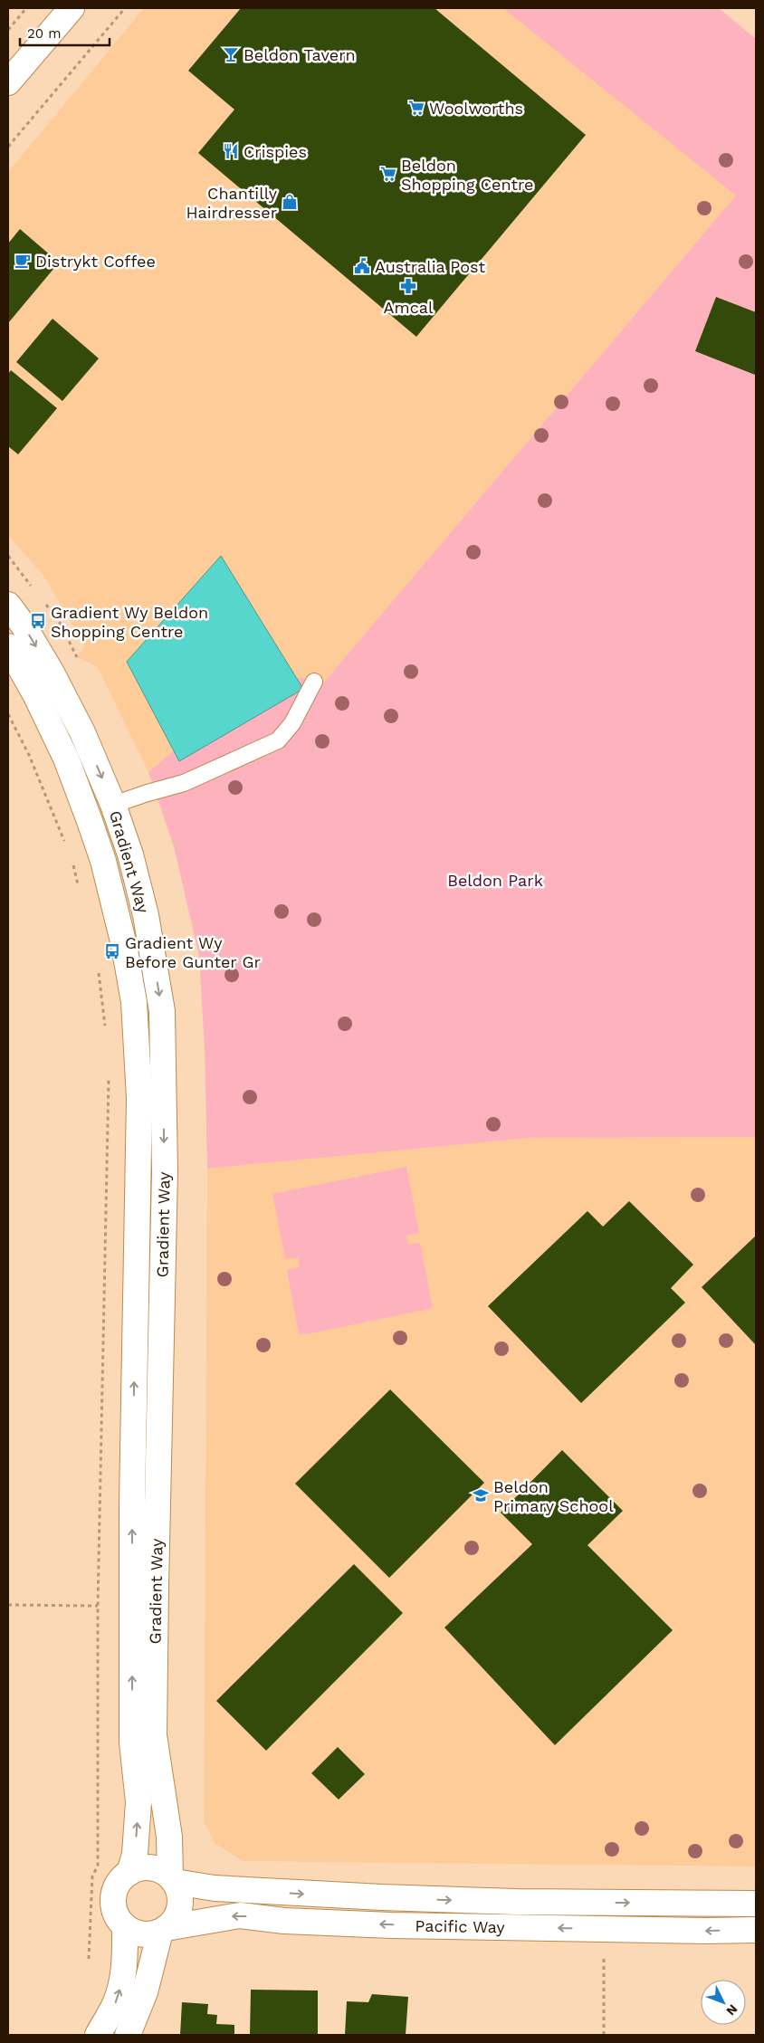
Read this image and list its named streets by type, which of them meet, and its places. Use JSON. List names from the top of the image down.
{
  "streets": {
    "street": ["Gradient Way", "Pacific Way"]
  },
  "crossings": [
    ["Gradient Way", "Pacific Way"]
  ],
  "parks": ["Beldon Park"],
  "places": {
    "bar": ["Beldon Tavern"],
    "supermarket": ["Woolworths", "Beldon Shopping Centre"],
    "restaurant": ["Crispies"],
    "shop": ["Chantilly Hairdresser"],
    "cafe": ["Distrykt Coffee"],
    "public building": ["Australia Post"],
    "pharmacy": ["Amcal"],
    "bus stop": ["Gradient Wy Beldon Shopping Centre", "Gradient Wy Before Gunter Gr"],
    "school or university": ["Beldon Primary School"]
  },
  "scale_bar": "20 m",
  "north": "bottom right"
}
